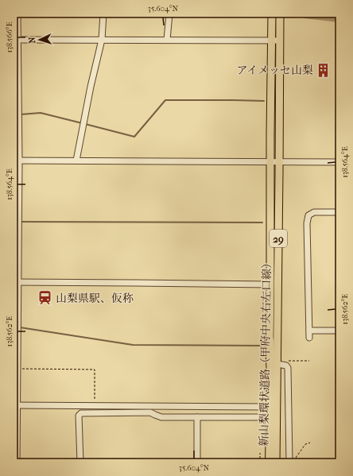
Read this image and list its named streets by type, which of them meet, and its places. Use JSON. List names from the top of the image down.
{
  "streets": {
    "main road": ["29", "新山梨環状道路（甲府中央右左口線）"]
  },
  "places": {
    "building": ["アイメッセ山梨"],
    "station": ["山梨県駅、仮称"]
  },
  "north": "left",
  "coordinates": [
    "35.604°N",
    "138.566°E",
    "138.564°E",
    "138.562°E"
  ]
}
